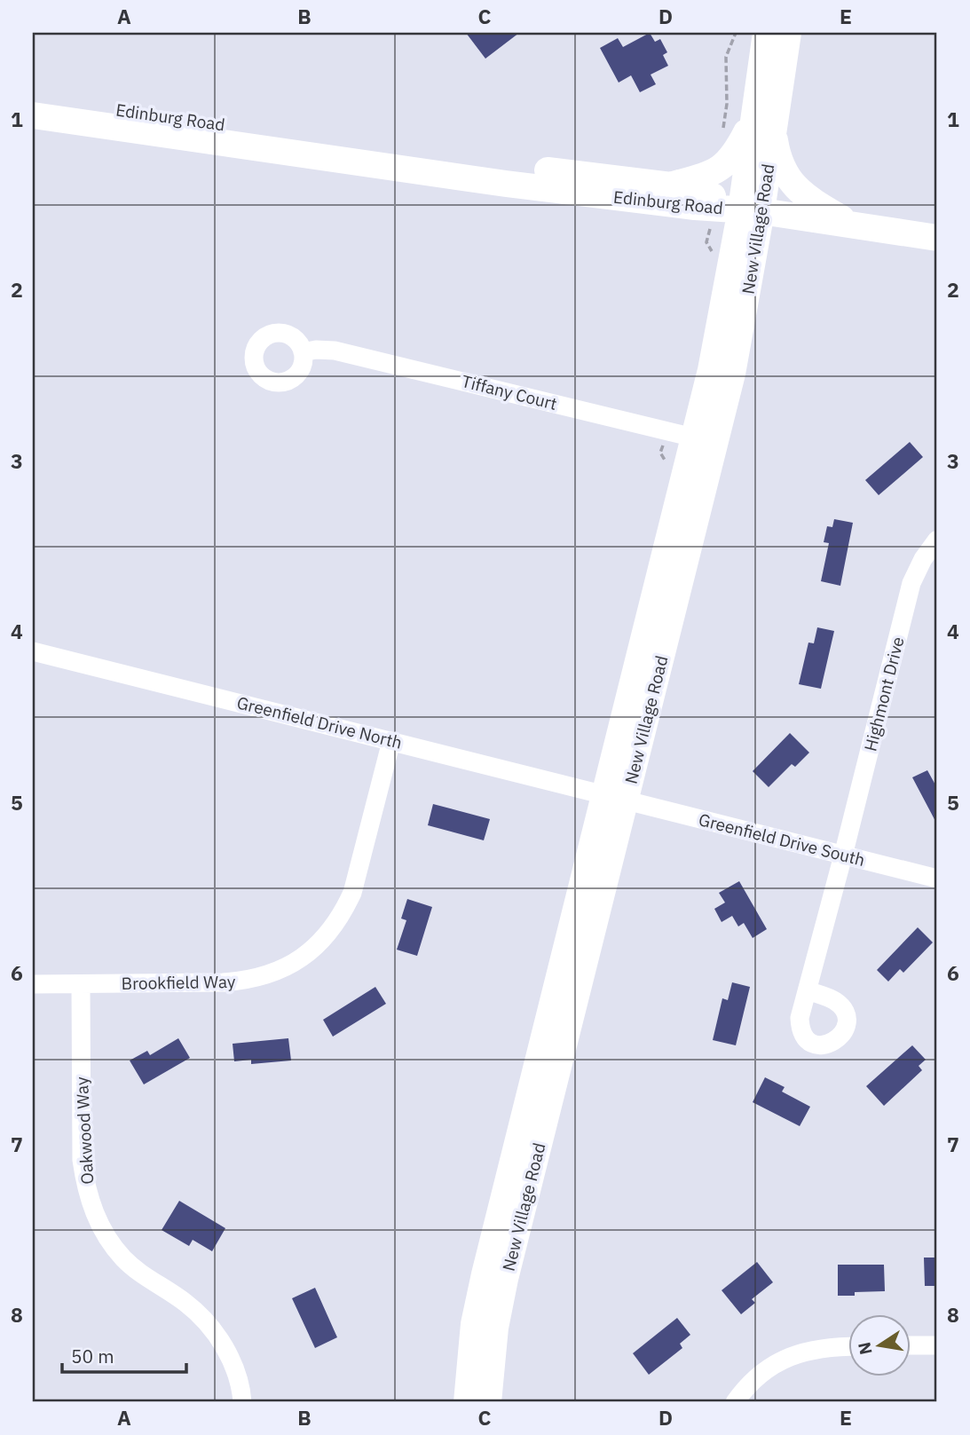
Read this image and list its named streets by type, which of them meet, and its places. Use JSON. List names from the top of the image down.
{
  "streets": {
    "main road": ["Edinburg Road", "New Village Road"],
    "street": [
      "Tiffany Court",
      "Highmont Drive",
      "Greenfield Drive North",
      "Greenfield Drive South",
      "Brookfield Way",
      "Oakwood Way"
    ]
  },
  "crossings": [
    ["Edinburg Road", "New Village Road"],
    ["New Village Road", "Tiffany Court"],
    ["New Village Road", "Greenfield Drive North"],
    ["New Village Road", "Greenfield Drive South"],
    ["Highmont Drive", "Greenfield Drive South"],
    ["Greenfield Drive North", "Greenfield Drive South"],
    ["Greenfield Drive North", "Brookfield Way"],
    ["Brookfield Way", "Oakwood Way"]
  ],
  "scale_bar": "50 m",
  "north": "left",
  "grid": {
    "columns": [
      "A",
      "B",
      "C",
      "D",
      "E"
    ],
    "rows": [
      "1",
      "2",
      "3",
      "4",
      "5",
      "6",
      "7",
      "8"
    ]
  }
}
